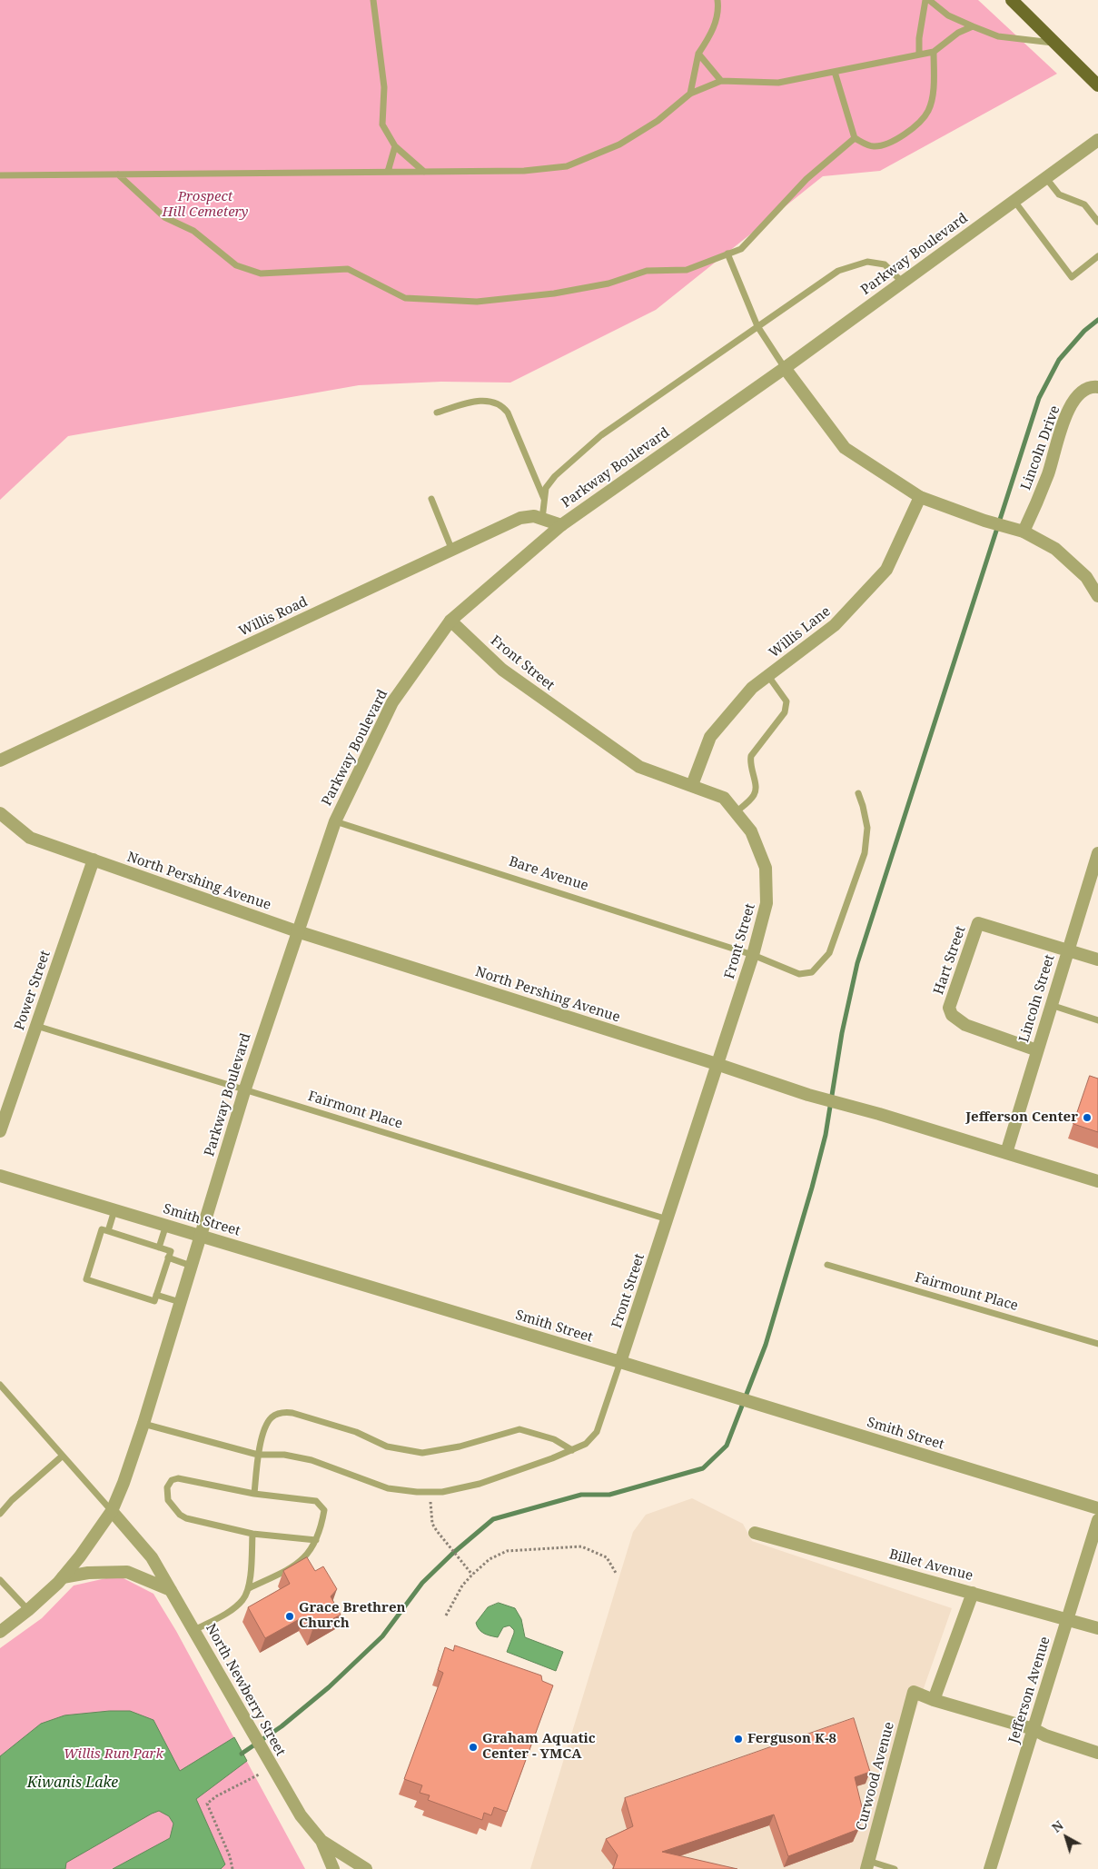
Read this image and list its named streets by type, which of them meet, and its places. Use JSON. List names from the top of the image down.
{
  "streets": {
    "street": [
      "Parkway Boulevard",
      "Lincoln Drive",
      "Willis Road",
      "Willis Lane",
      "Front Street",
      "North Pershing Avenue",
      "Hart Street",
      "Power Street",
      "Lincoln Street",
      "Smith Street",
      "Billet Avenue",
      "North Newberry Street",
      "Jefferson Avenue",
      "Curwood Avenue"
    ],
    "lane": ["Bare Avenue", "Fairmont Place", "Fairmount Place"]
  },
  "crossings": [
    ["Parkway Boulevard", "Willis Road"],
    ["Parkway Boulevard", "Front Street"],
    ["Parkway Boulevard", "Bare Avenue"],
    ["Parkway Boulevard", "North Pershing Avenue"],
    ["Parkway Boulevard", "Fairmont Place"],
    ["Parkway Boulevard", "Smith Street"],
    ["Parkway Boulevard", "North Newberry Street"],
    ["Willis Lane", "Front Street"],
    ["Front Street", "Bare Avenue"],
    ["Front Street", "North Pershing Avenue"],
    ["Front Street", "Fairmont Place"],
    ["Front Street", "Smith Street"],
    ["North Pershing Avenue", "Power Street"],
    ["North Pershing Avenue", "Lincoln Street"],
    ["Hart Street", "Lincoln Street"],
    ["Power Street", "Fairmont Place"],
    ["Billet Avenue", "Jefferson Avenue"]
  ],
  "water": ["Kiwanis Lake"],
  "parks": ["Prospect Hill Cemetery", "Willis Run Park"],
  "places": [
    "Jefferson Center",
    "Grace Brethren Church",
    "Ferguson K-8",
    "Graham Aquatic Center - YMCA"
  ],
  "north": "top left"
}
